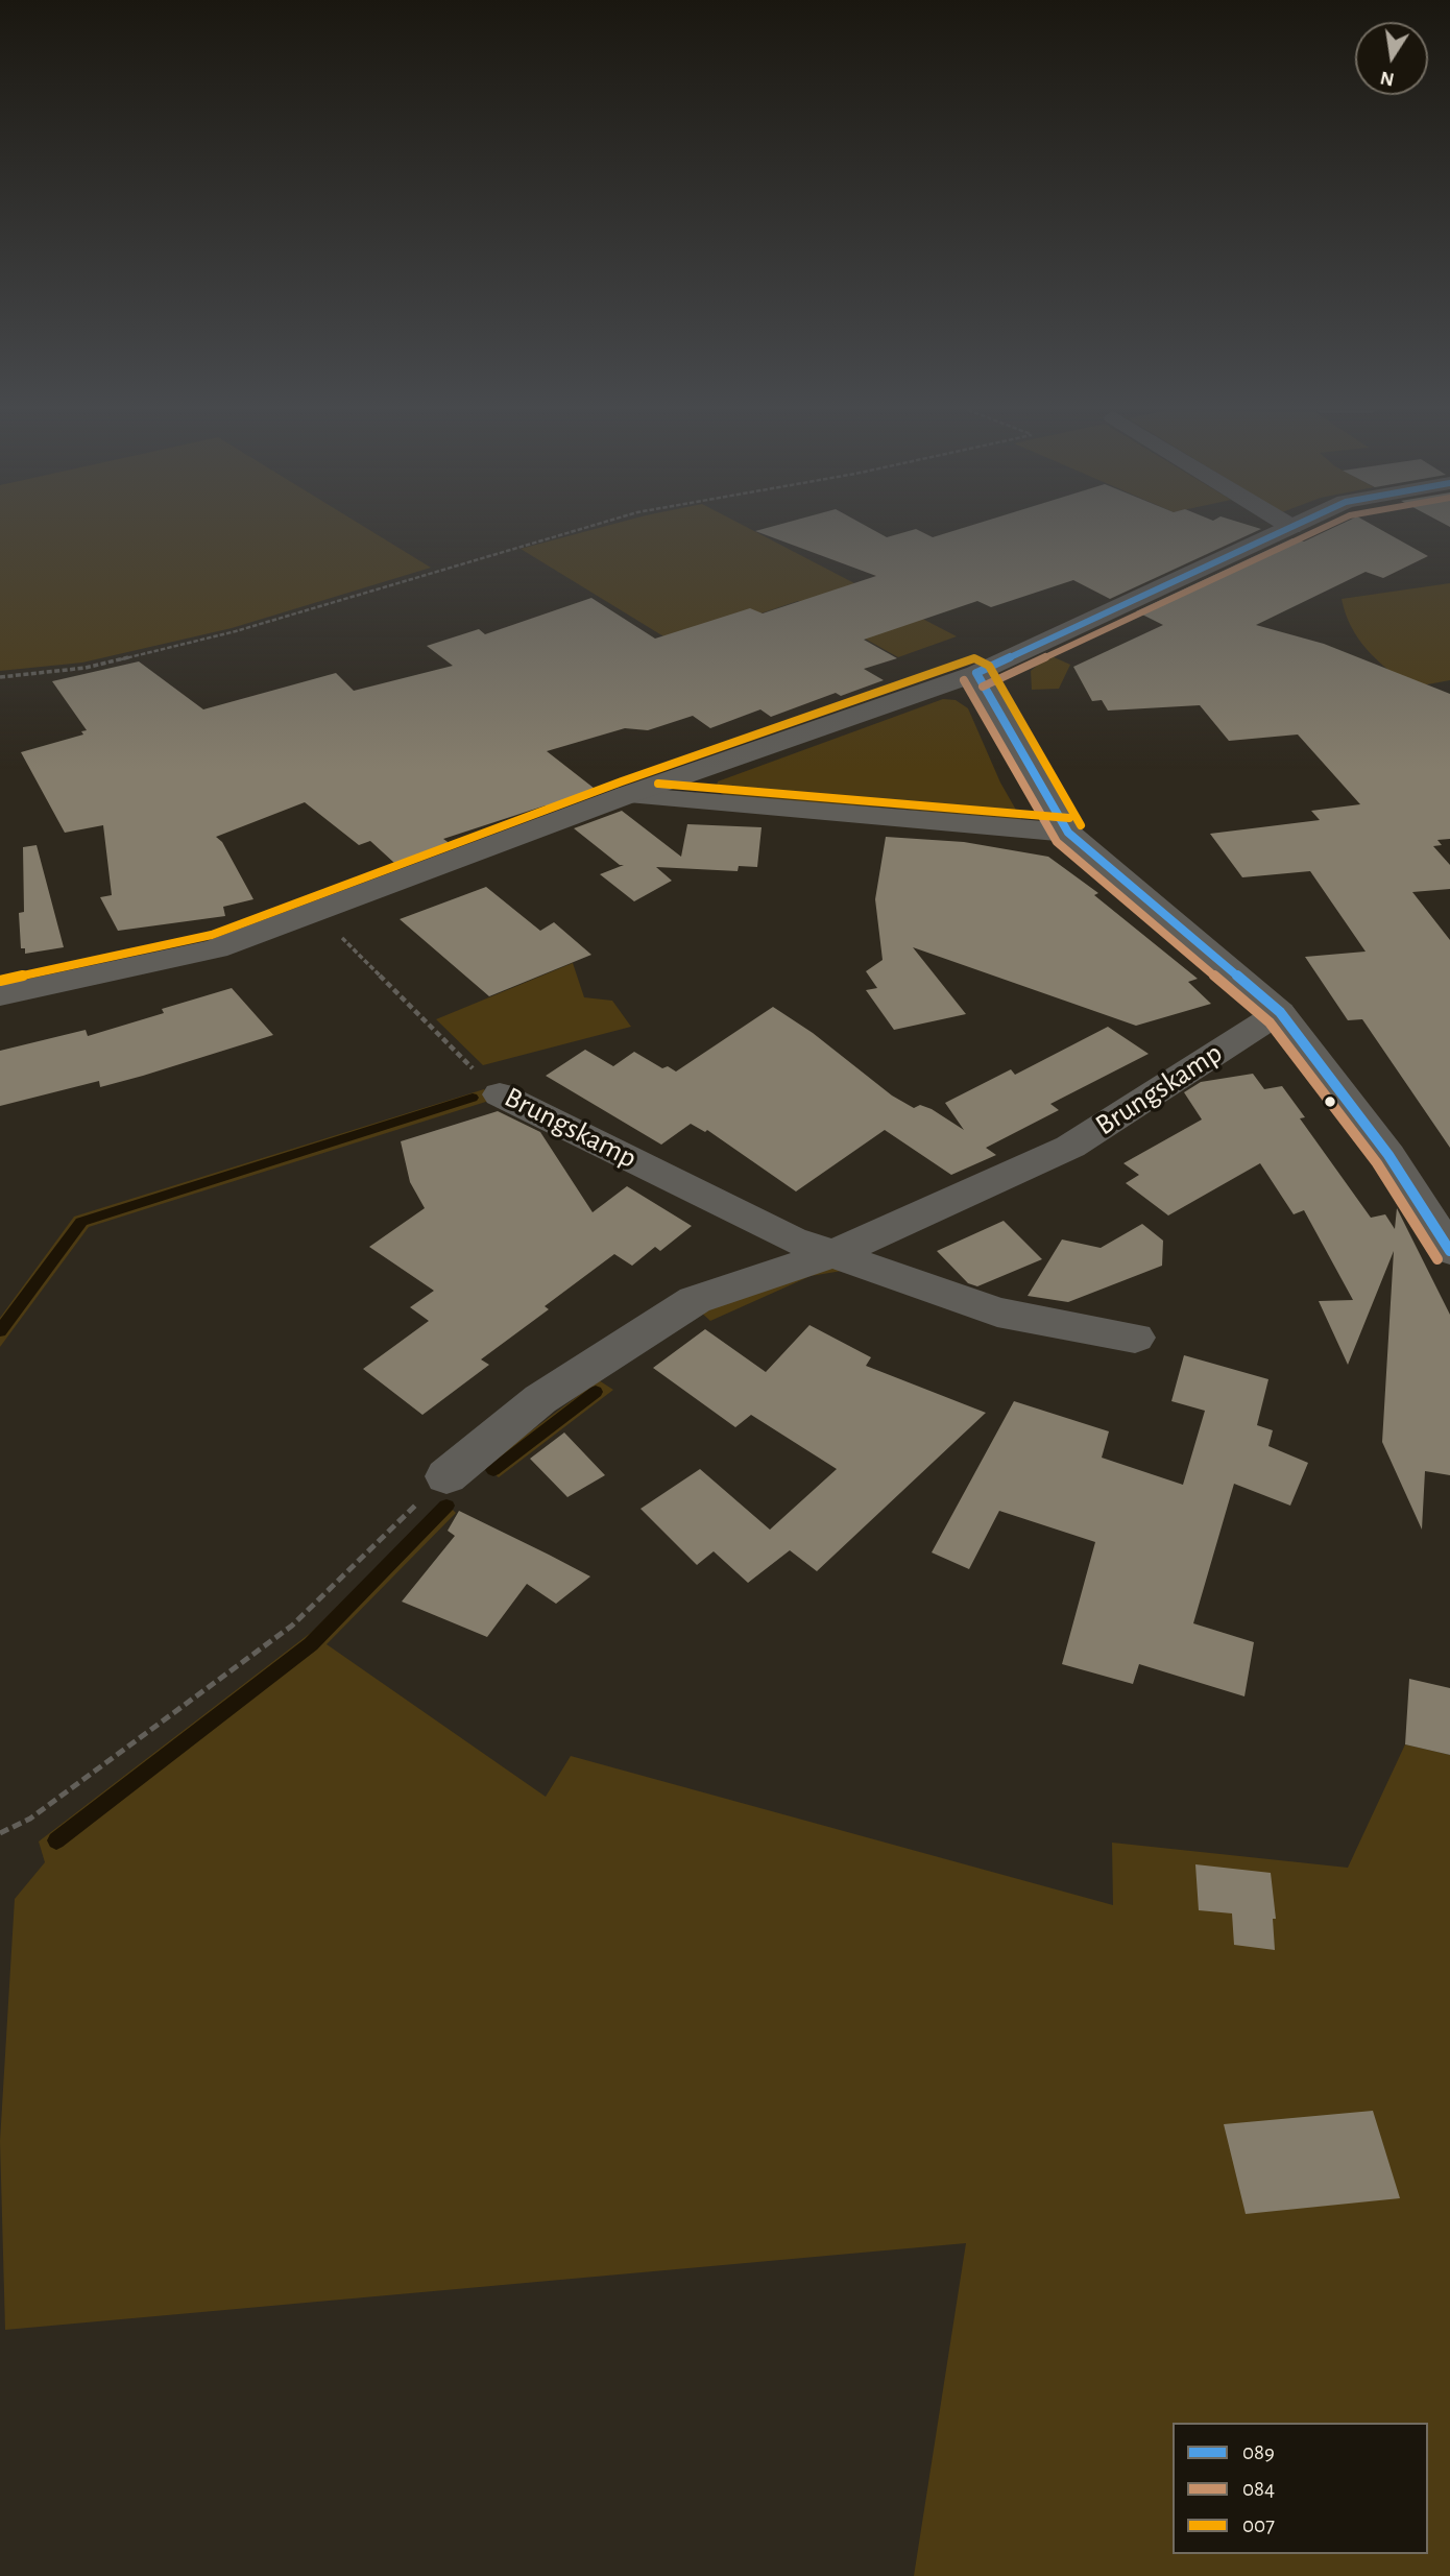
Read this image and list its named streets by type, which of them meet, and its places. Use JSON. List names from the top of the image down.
{
  "streets": {
    "street": ["Brungskamp"]
  },
  "lines": ["transit line 089", "transit line 084", "transit line 007"],
  "legend": ["089", "084", "007"],
  "north": "bottom"
}
